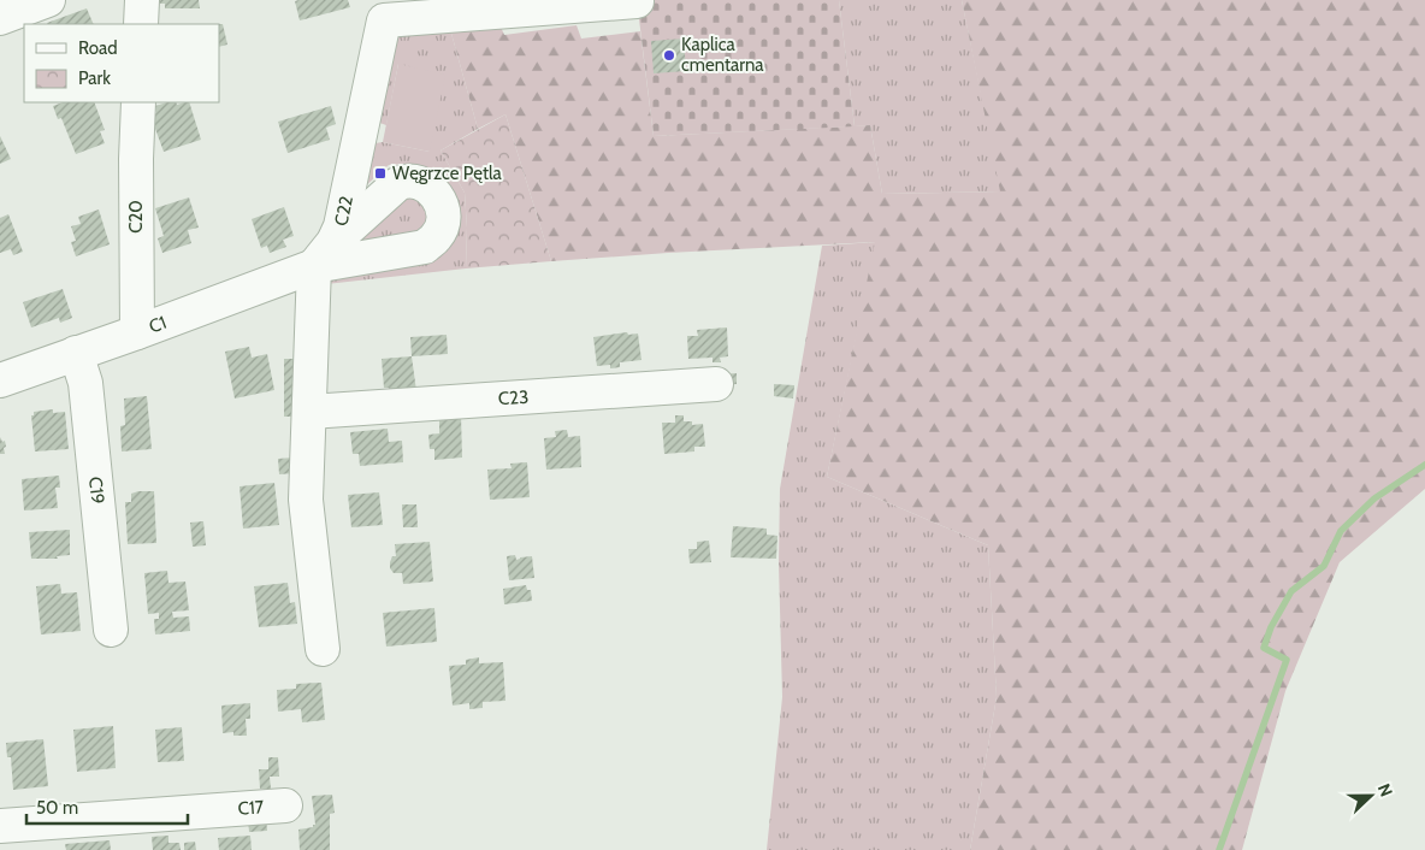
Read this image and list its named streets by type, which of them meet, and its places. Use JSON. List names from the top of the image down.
{
  "streets": {
    "street": [
      "C22",
      "C20",
      "C1",
      "C23",
      "C19",
      "C17"
    ]
  },
  "crossings": [
    ["C22", "C1"],
    ["C22", "C23"],
    ["C20", "C1"],
    ["C1", "C19"]
  ],
  "places": {
    "other": ["Kaplica cmentarna"],
    "transit": ["Węgrzce Pętla"]
  },
  "legend": ["Road", "Park"],
  "scale_bar": "50 m",
  "north": "right"
}
